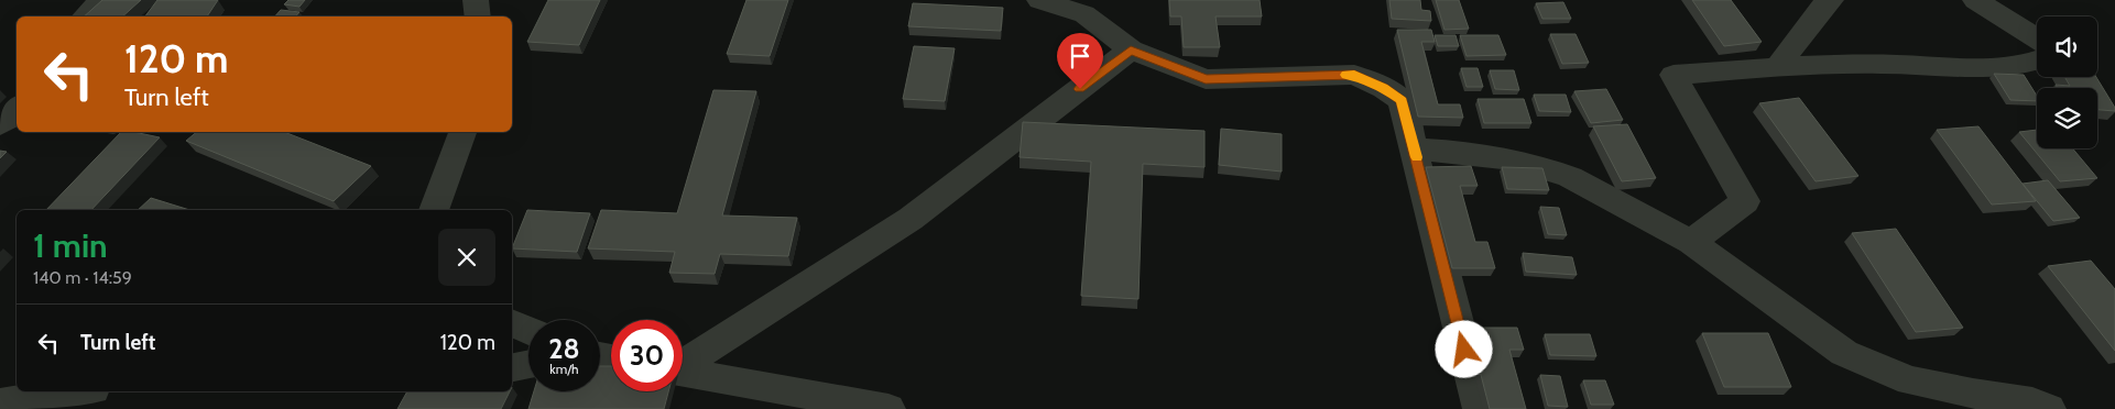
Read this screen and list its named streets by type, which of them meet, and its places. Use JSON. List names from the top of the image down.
{
  "page": {
    "turn": ["120 m", "Turn left"],
    "heading": ["1 min", "140 m · 14:59"],
    "list": [
      {
        "name": "Turn left",
        "value": "120 m"
      }
    ],
    "speed": "28 km/h",
    "limit": "30"
  }
}
